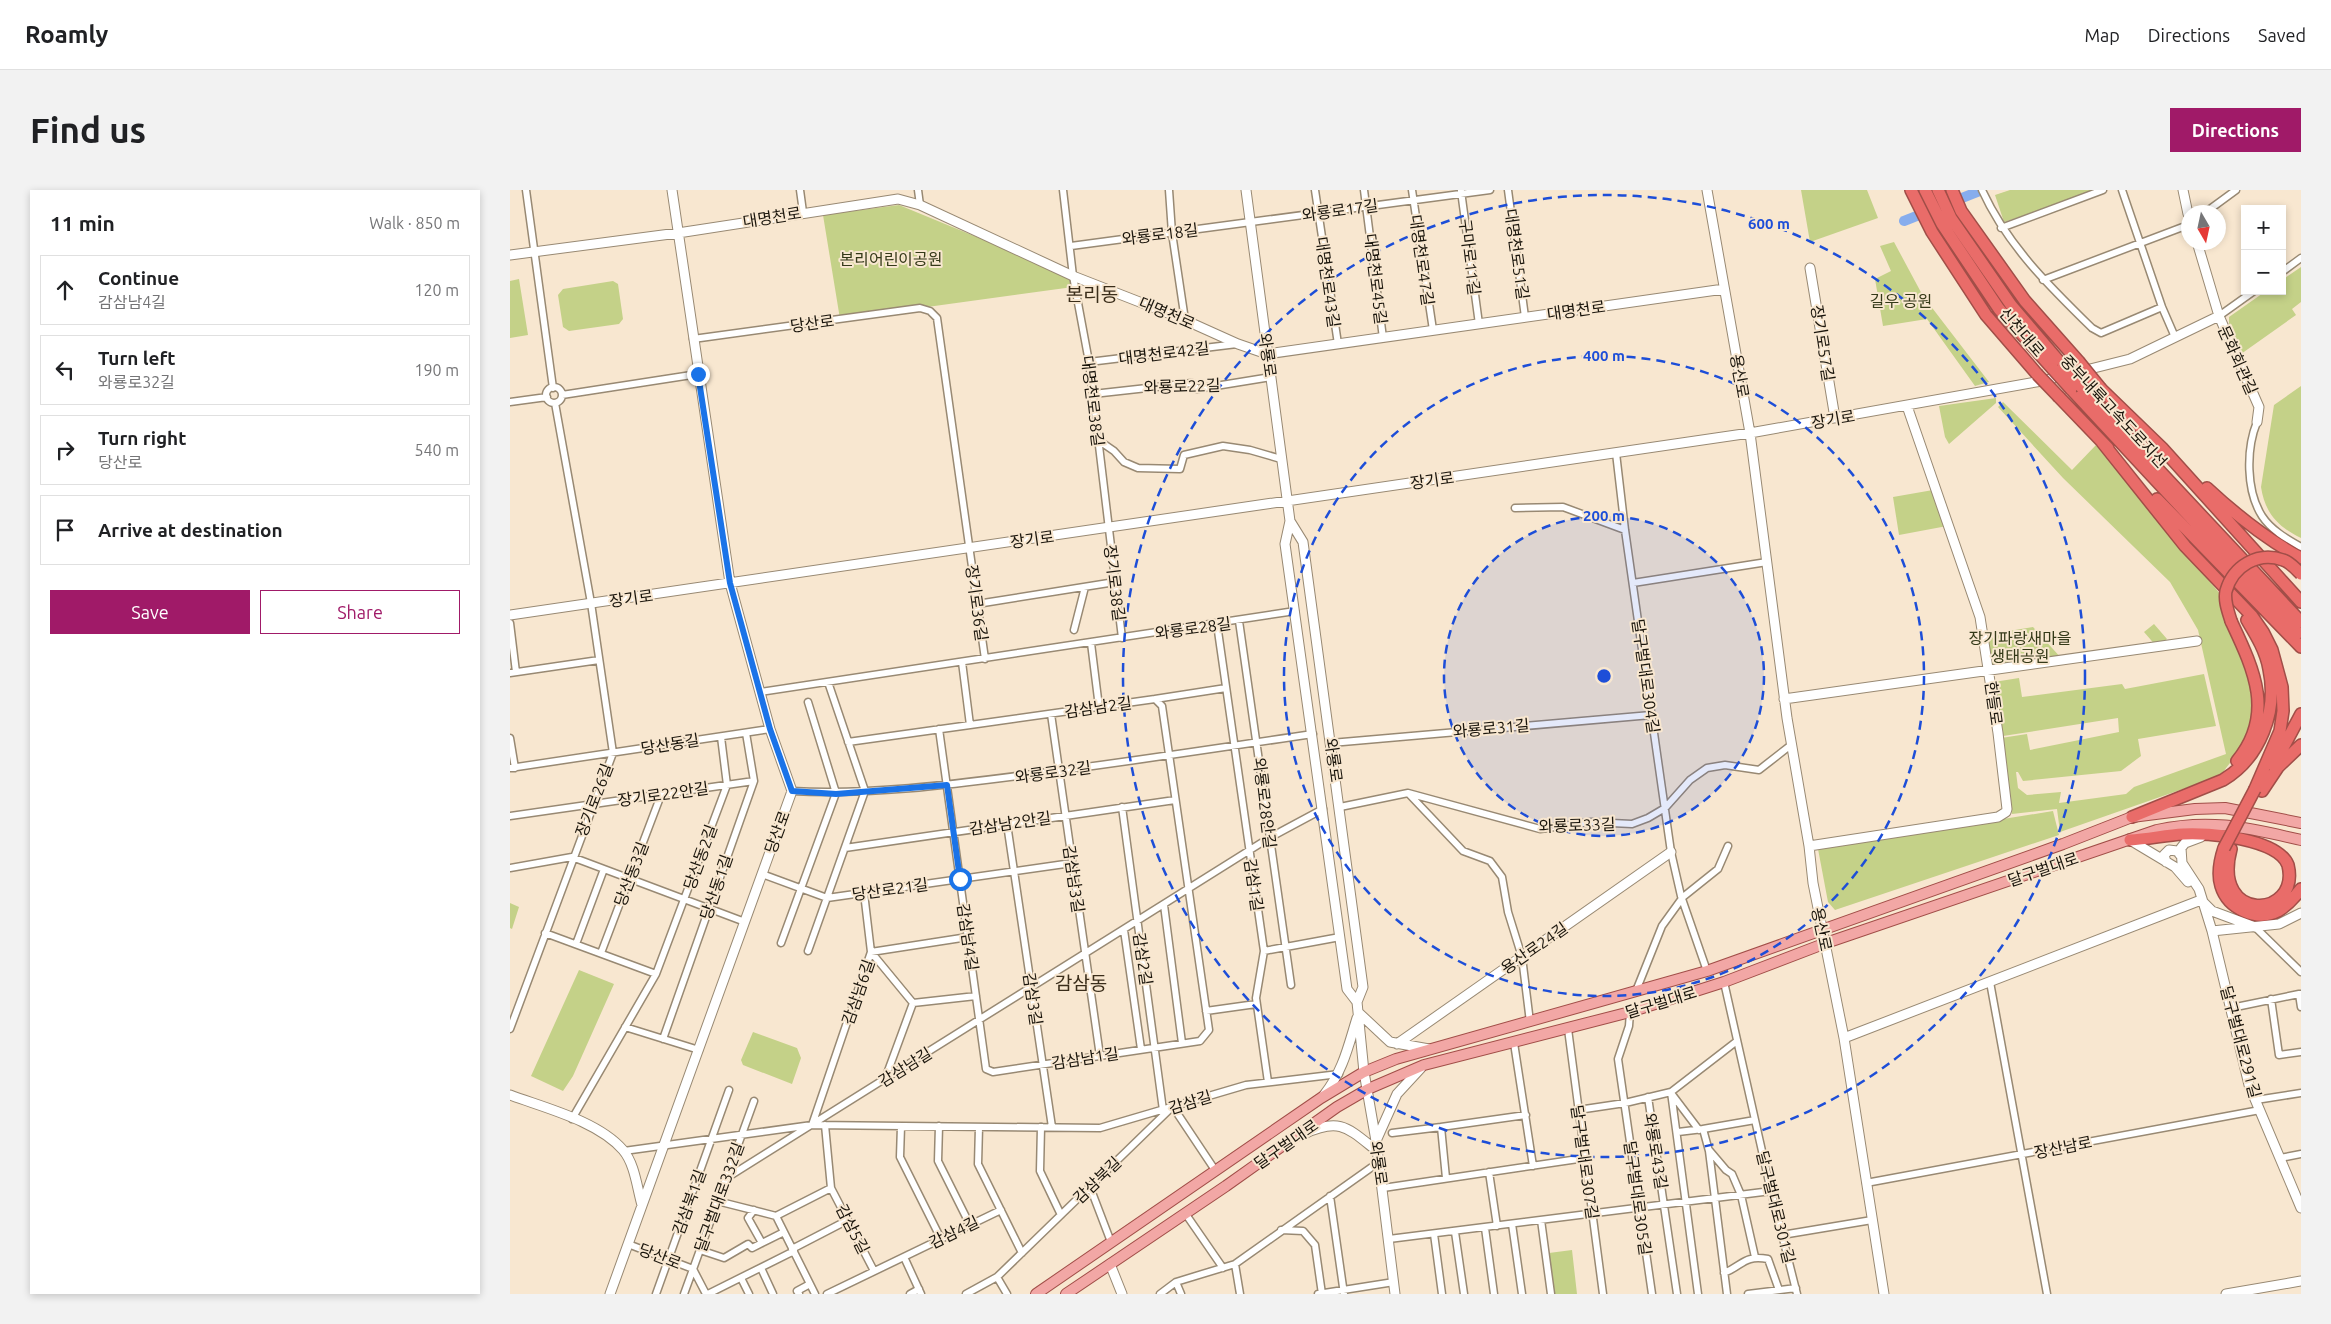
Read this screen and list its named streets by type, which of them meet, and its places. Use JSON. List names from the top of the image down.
{
  "streets": {
    "highway": ["신천대로", "중부내륙고속도로지선"],
    "main road": [
      "대명천로",
      "당산로",
      "장기로57길",
      "와룡로",
      "문화회관길",
      "용산로",
      "장기로",
      "한들로",
      "달구벌대로",
      "용산로24길",
      "달구벌대로291길"
    ],
    "street": [
      "와룡로17길",
      "와룡로18길",
      "대명천로51길",
      "구마로11길",
      "대명천로47길",
      "대명천로45길",
      "대명천로43길",
      "대명천로42길",
      "와룡로22길",
      "대명천로38길",
      "장기로38길",
      "장기로36길",
      "와룡로28길",
      "달구벌대로304길",
      "감삼남2길",
      "와룡로31길",
      "당산동길",
      "와룡로32길",
      "장기로22안길",
      "장기로26길",
      "와룡로28안길",
      "감삼남2안길",
      "와룡로33길",
      "당산동2길",
      "당산동3길",
      "감삼남3길",
      "감삼1길",
      "당산동1길",
      "당산로21길",
      "감삼남4길",
      "감삼2길",
      "감삼남6길",
      "감삼3길",
      "감삼남1길",
      "감삼남길",
      "감삼길",
      "장산남로",
      "와룡로43길",
      "달구벌대로307길",
      "감삼북길",
      "달구벌대로332길",
      "달구벌대로305길",
      "감삼북1길",
      "달구벌대로301길",
      "감삼5길",
      "감삼4길"
    ]
  },
  "crossings": [
    ["와룡로17길", "와룡로18길"],
    ["와룡로17길", "구마로11길"],
    ["와룡로17길", "대명천로47길"],
    ["와룡로17길", "대명천로45길"],
    ["와룡로17길", "대명천로43길"],
    ["와룡로17길", "와룡로"],
    ["대명천로", "대명천로51길"],
    ["대명천로", "구마로11길"],
    ["대명천로", "대명천로47길"],
    ["대명천로", "대명천로45길"],
    ["대명천로", "대명천로43길"],
    ["대명천로", "당산로"],
    ["대명천로", "대명천로42길"],
    ["대명천로", "와룡로"],
    ["대명천로", "용산로"],
    ["대명천로", "대명천로38길"],
    ["와룡로18길", "와룡로"],
    ["와룡로18길", "대명천로38길"],
    ["당산로", "장기로"],
    ["당산로", "장기로36길"],
    ["당산로", "와룡로28길"],
    ["당산로", "당산동길"],
    ["당산로", "와룡로32길"],
    ["당산로", "당산로21길"],
    ["당산로", "감삼길"],
    ["당산로", "달구벌대로332길"],
    ["당산로", "감삼북1길"],
    ["신천대로", "중부내륙고속도로지선"],
    ["장기로57길", "장기로"],
    ["대명천로42길", "대명천로38길"],
    ["와룡로", "와룡로22길"],
    ["와룡로", "장기로"],
    ["와룡로", "와룡로28길"],
    ["와룡로", "와룡로31길"],
    ["와룡로", "와룡로32길"],
    ["와룡로", "와룡로33길"],
    ["와룡로", "달구벌대로"],
    ["와룡로", "감삼남길"],
    ["와룡로", "와룡로43길"],
    ["문화회관길", "장기로"],
    ["용산로", "장기로"],
    ["용산로", "한들로"],
    ["용산로", "와룡로33길"],
    ["용산로", "달구벌대로"],
    ["용산로", "장산남로"],
    ["와룡로22길", "대명천로38길"],
    ["대명천로38길", "장기로"],
    ["대명천로38길", "장기로38길"],
    ["장기로", "장기로38길"],
    ["장기로", "장기로36길"],
    ["장기로", "달구벌대로304길"],
    ["장기로", "한들로"],
    ["장기로", "장기로26길"],
    ["장기로38길", "와룡로28길"],
    ["장기로36길", "와룡로28길"],
    ["와룡로28길", "와룡로28안길"],
    ["와룡로28길", "감삼1길"],
    ["달구벌대로304길", "와룡로31길"],
    ["달구벌대로304길", "와룡로33길"],
    ["달구벌대로304길", "달구벌대로"],
    ["달구벌대로304길", "용산로24길"],
    ["감삼남2길", "와룡로32길"],
    ["감삼남2길", "감삼남2안길"],
    ["감삼남2길", "감삼남3길"],
    ["감삼남2길", "감삼남4길"],
    ["감삼남2길", "감삼남1길"],
    ["감삼남2길", "감삼남길"],
    ["당산동길", "장기로26길"],
    ["당산동길", "당산동2길"],
    ["당산동길", "당산동1길"],
    ["와룡로32길", "와룡로28안길"],
    ["와룡로32길", "감삼남3길"],
    ["와룡로32길", "감삼1길"],
    ["와룡로32길", "감삼남4길"],
    ["장기로22안길", "장기로26길"],
    ["장기로22안길", "당산동2길"],
    ["장기로22안길", "당산동3길"],
    ["장기로22안길", "당산동1길"],
    ["와룡로28안길", "감삼남길"],
    ["감삼남2안길", "감삼남3길"],
    ["감삼남2안길", "감삼남4길"],
    ["감삼남2안길", "감삼2길"],
    ["감삼남2안길", "감삼3길"],
    ["달구벌대로", "달구벌대로307길"],
    ["달구벌대로", "달구벌대로305길"],
    ["달구벌대로", "달구벌대로301길"],
    ["감삼남3길", "당산로21길"],
    ["감삼남3길", "감삼남길"],
    ["감삼1길", "감삼남길"],
    ["감삼1길", "감삼길"],
    ["당산로21길", "감삼남4길"],
    ["당산로21길", "감삼3길"],
    ["감삼남4길", "감삼남6길"],
    ["감삼남4길", "감삼남1길"],
    ["감삼남4길", "감삼남길"],
    ["감삼2길", "감삼남1길"],
    ["감삼2길", "감삼남길"],
    ["감삼2길", "감삼길"],
    ["감삼남6길", "감삼남길"],
    ["감삼남6길", "감삼길"],
    ["감삼3길", "감삼남1길"],
    ["감삼3길", "감삼남길"],
    ["감삼3길", "감삼길"],
    ["달구벌대로291길", "장산남로"],
    ["감삼남1길", "감삼남길"],
    ["감삼남길", "감삼길"],
    ["감삼남길", "달구벌대로332길"],
    ["감삼길", "감삼북길"],
    ["감삼길", "달구벌대로332길"],
    ["감삼길", "감삼북1길"],
    ["감삼길", "감삼5길"],
    ["와룡로43길", "달구벌대로307길"],
    ["와룡로43길", "달구벌대로305길"],
    ["와룡로43길", "달구벌대로301길"],
    ["감삼5길", "감삼4길"]
  ],
  "districts": ["본리동", "감삼동"],
  "parks": ["본리어린이공원", "길우 공원", "장기파랑새마을 생태공원"],
  "north": "bottom",
  "page": {
    "header": "Roamly",
    "nav": ["Map", "Directions", "Saved"],
    "buttons": [
      "Directions",
      ["Save", "Share"]
    ],
    "title": "Find us",
    "heading": ["11 min", "Walk · 850 m"],
    "map_buttons": ["+", "−"],
    "list": [
      ["Continue", "감삼남4길", "120 m"],
      ["Turn left", "와룡로32길", "190 m"],
      ["Turn right", "당산로", "540 m"],
      "Arrive at destination"
    ]
  },
  "rings": ["600 m", "400 m", "200 m"]
}
